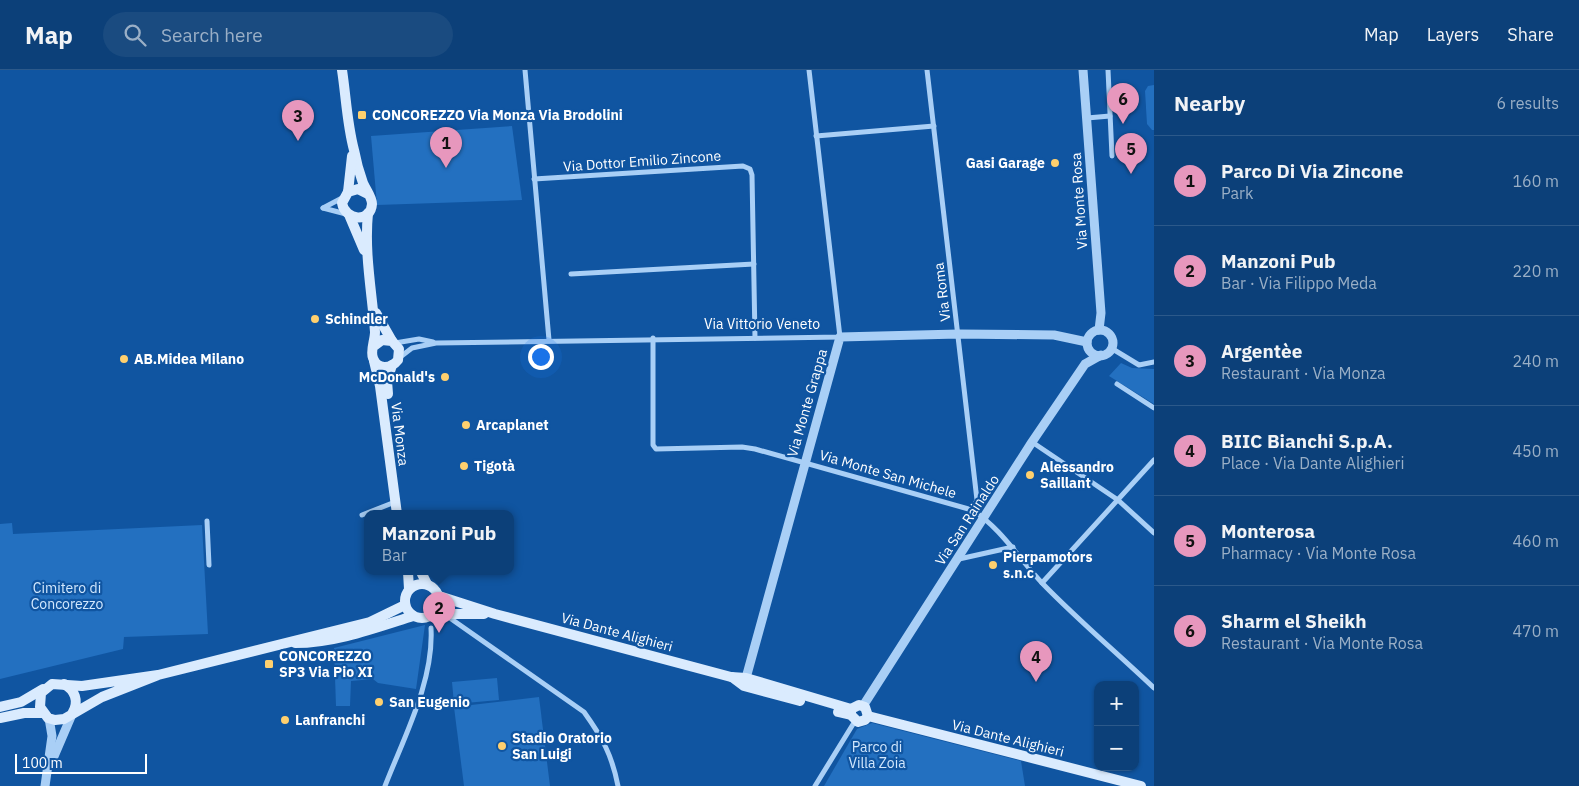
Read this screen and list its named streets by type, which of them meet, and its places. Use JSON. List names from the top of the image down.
{
  "streets": {
    "main road": ["Via Monza", "Via Dante Alighieri"],
    "street": [
      "Via Dottor Emilio Zincone",
      "Via Monte Rosa",
      "Via Roma",
      "Via Vittorio Veneto",
      "Via Monte Grappa",
      "Via Monte San Michele",
      "Via San Rainaldo"
    ]
  },
  "crossings": [
    ["Via Monte Rosa", "Via Vittorio Veneto"],
    ["Via Monte Rosa", "Via San Rainaldo"],
    ["Via Roma", "Via Vittorio Veneto"],
    ["Via Roma", "Via Monte San Michele"],
    ["Via Vittorio Veneto", "Via Monte Grappa"],
    ["Via Vittorio Veneto", "Via Monza"],
    ["Via Vittorio Veneto", "Via Monte San Michele"],
    ["Via Vittorio Veneto", "Via San Rainaldo"],
    ["Via Monte Grappa", "Via Monte San Michele"],
    ["Via Monte Grappa", "Via Dante Alighieri"],
    ["Via Monte San Michele", "Via San Rainaldo"],
    ["Via San Rainaldo", "Via Dante Alighieri"]
  ],
  "parks": ["Cimitero di Concorezzo", "Parco di Villa Zoia"],
  "places": {
    "transit": ["CONCOREZZO Via Monza Via Brodolini", "CONCOREZZO SP3 Via Pio XI"],
    "other": [
      "Gasi Garage",
      "Schindler",
      "AB.Midea Milano",
      "McDonald's",
      "Arcaplanet",
      "Tigotà",
      "Alessandro Saillant",
      "Pierpamotors s.n.c",
      "San Eugenio",
      "Lanfranchi",
      "Stadio Oratorio San Luigi"
    ]
  },
  "scale_bar": "100 m",
  "page": {
    "header": "Map",
    "search": "Search here",
    "nav": ["Map", "Layers", "Share"],
    "heading": ["Nearby", "6 results"],
    "pins": [
      "6",
      "3",
      "1",
      "5",
      "2",
      "4"
    ],
    "list": [
      {
        "mark": "1",
        "name": "Parco Di Via Zincone",
        "note": "Park",
        "value": "160 m"
      },
      {
        "mark": "2",
        "name": "Manzoni Pub",
        "note": "Bar · Via Filippo Meda",
        "value": "220 m"
      },
      {
        "mark": "3",
        "name": "Argentèe",
        "note": "Restaurant · Via Monza",
        "value": "240 m"
      },
      {
        "mark": "4",
        "name": "BIIC Bianchi S.p.A.",
        "note": "Place · Via Dante Alighieri",
        "value": "450 m"
      },
      {
        "mark": "5",
        "name": "Monterosa",
        "note": "Pharmacy · Via Monte Rosa",
        "value": "460 m"
      },
      {
        "mark": "6",
        "name": "Sharm el Sheikh",
        "note": "Restaurant · Via Monte Rosa",
        "value": "470 m"
      }
    ],
    "popup": ["Manzoni Pub", "Bar"],
    "map_buttons": ["+", "−"],
    "scale": "100 m"
  }
}
